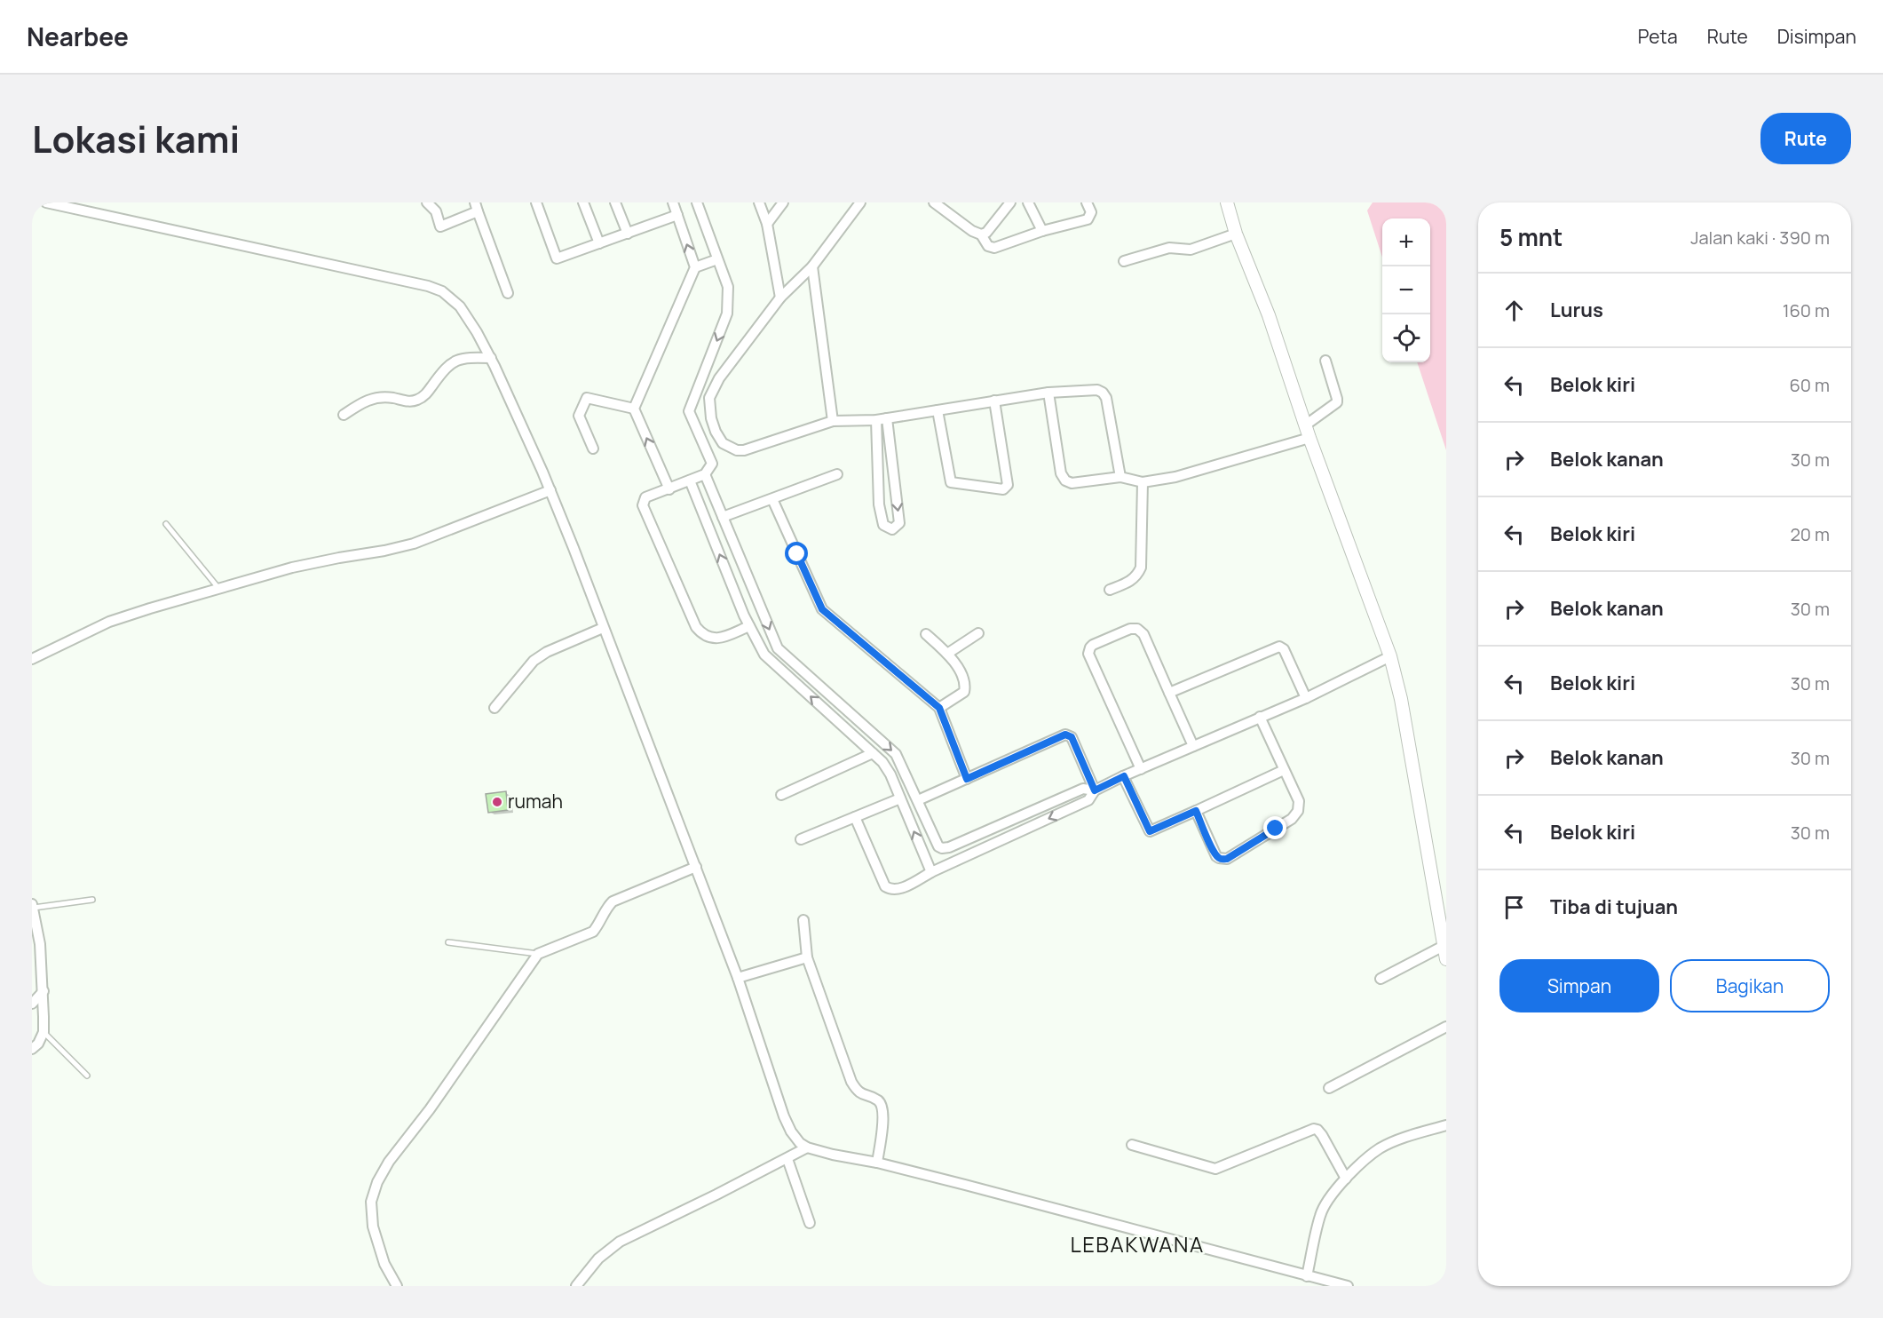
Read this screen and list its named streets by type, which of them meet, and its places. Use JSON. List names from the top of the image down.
{
  "districts": ["LEBAKWANA"],
  "places": ["rumah"],
  "page": {
    "header": "Nearbee",
    "nav": ["Peta", "Rute", "Disimpan"],
    "title": "Lokasi kami",
    "buttons": [
      "Rute",
      ["Simpan", "Bagikan"]
    ],
    "heading": ["5 mnt", "Jalan kaki · 390 m"],
    "map_buttons": ["+", "−"],
    "list": [
      ["Lurus", "160 m"],
      ["Belok kiri", "60 m"],
      ["Belok kanan", "30 m"],
      ["Belok kiri", "20 m"],
      ["Belok kanan", "30 m"],
      ["Belok kiri", "30 m"],
      ["Belok kanan", "30 m"],
      ["Belok kiri", "30 m"],
      "Tiba di tujuan"
    ]
  }
}
